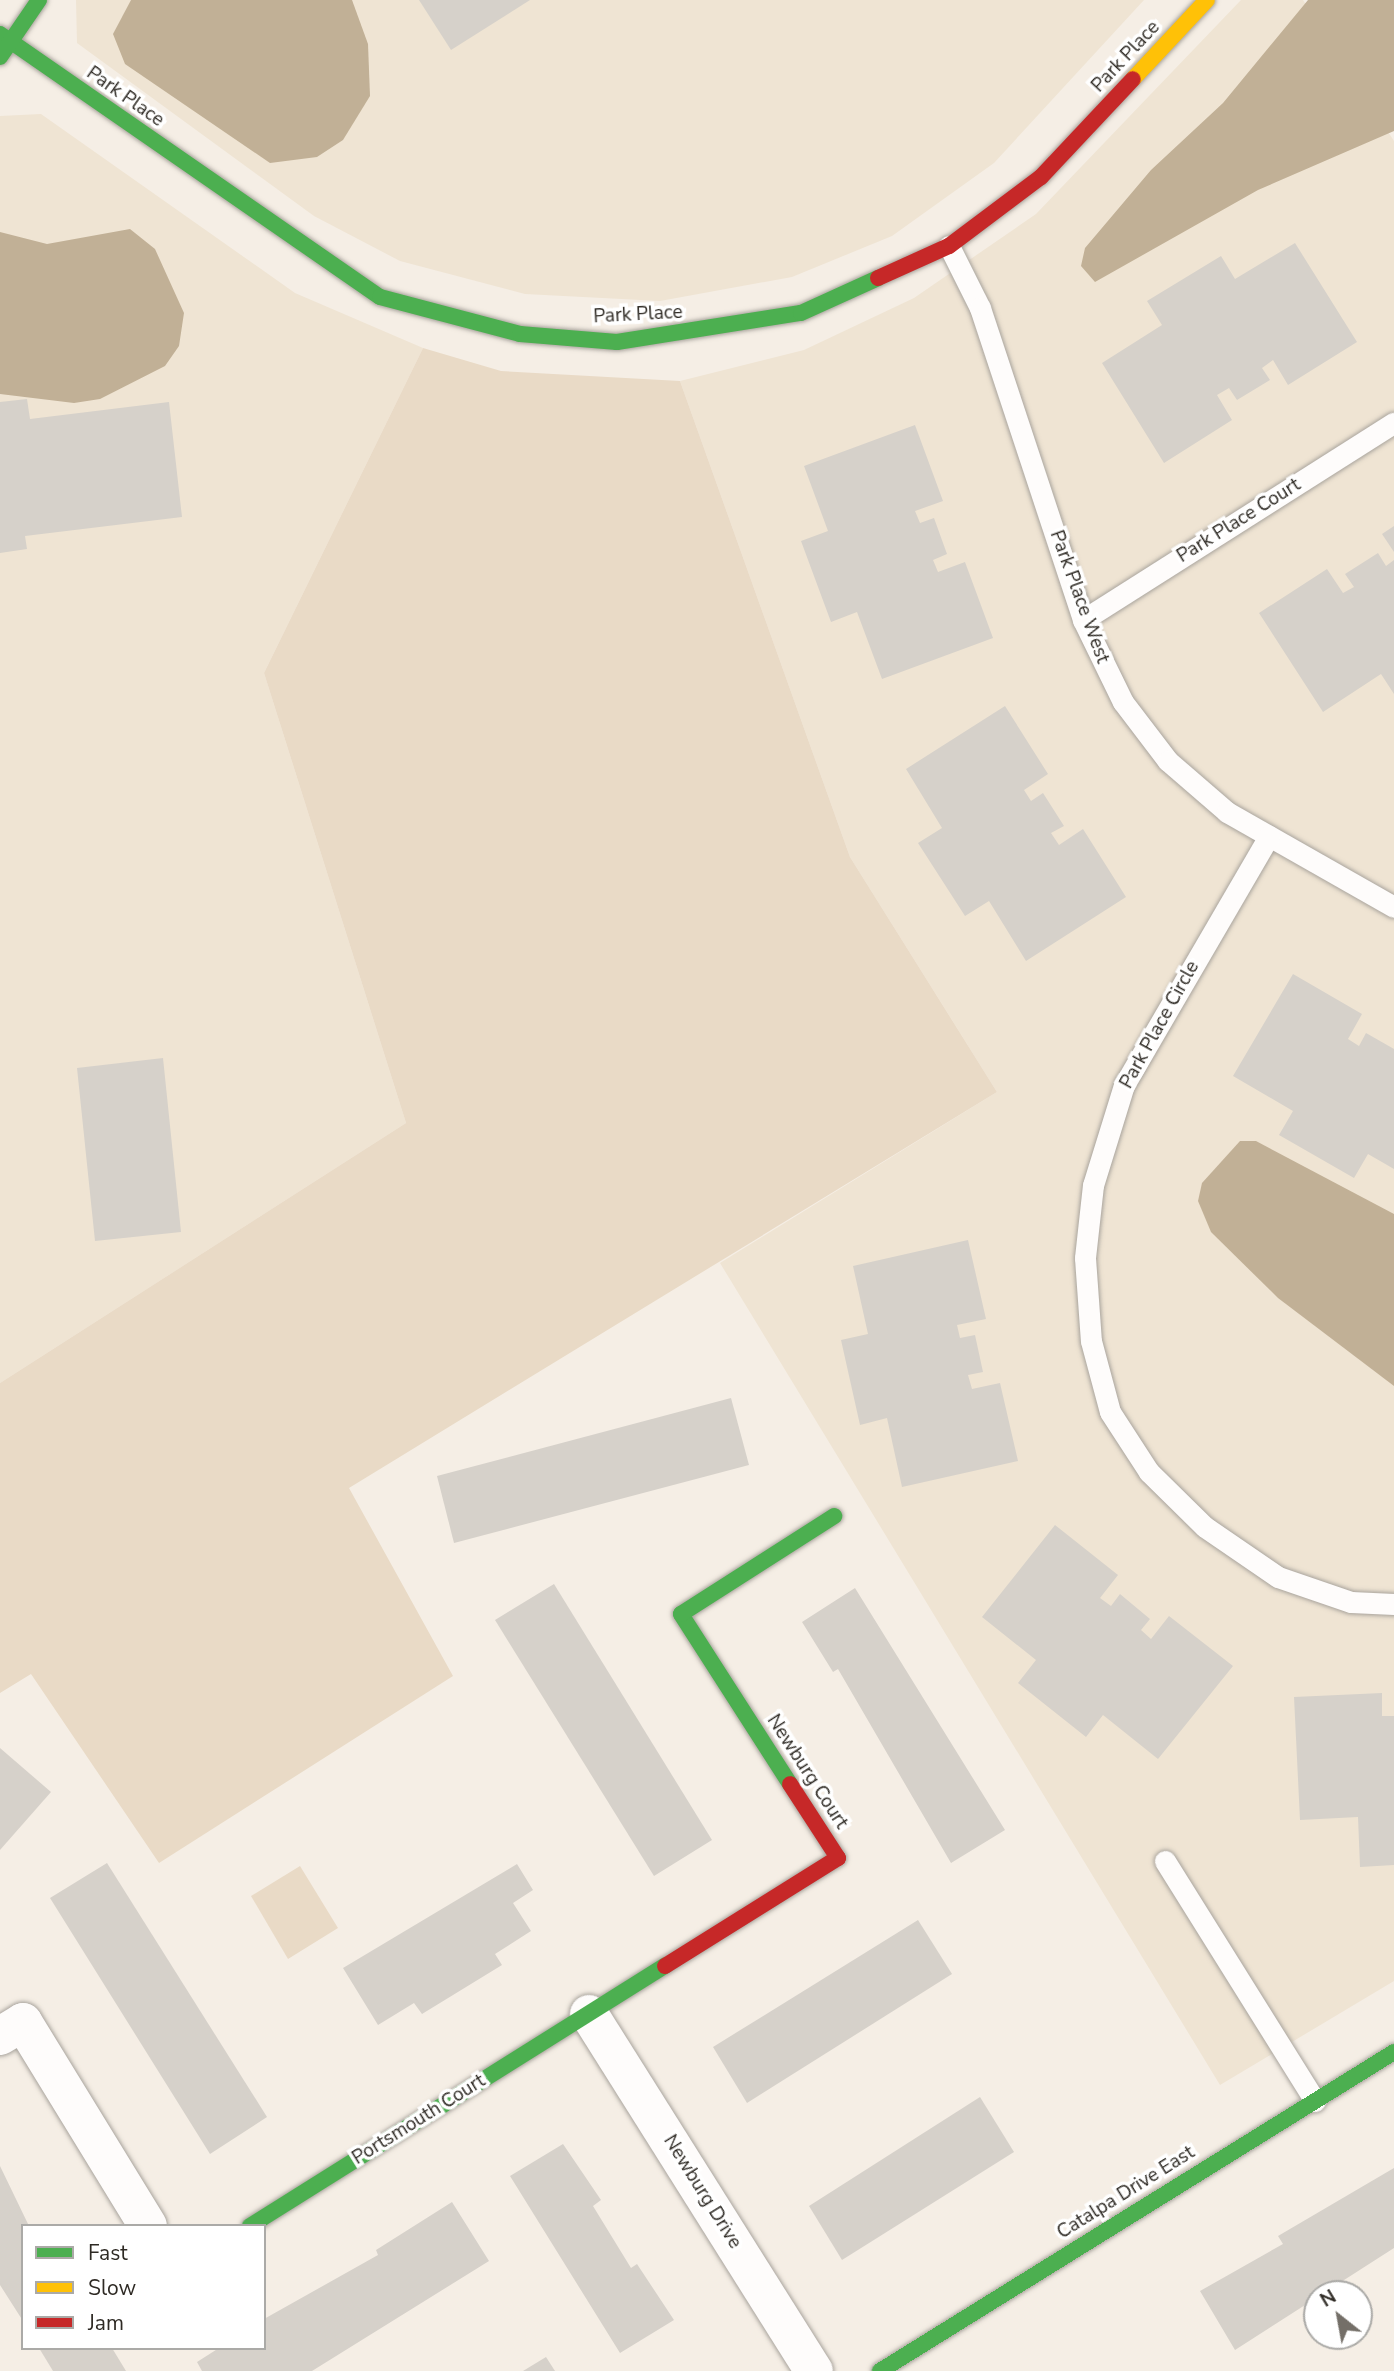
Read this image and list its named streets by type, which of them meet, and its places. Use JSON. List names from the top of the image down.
{
  "streets": {
    "street": [
      "Park Place",
      "Newburg Court",
      "Portsmouth Court",
      "Newburg Drive",
      "Catalpa Drive East"
    ],
    "lane": ["Park Place Court", "Park Place West", "Park Place Circle"]
  },
  "crossings": [
    ["Park Place", "Park Place West"],
    ["Park Place Court", "Park Place West"],
    ["Park Place West", "Park Place Circle"],
    ["Newburg Court", "Portsmouth Court"],
    ["Newburg Court", "Newburg Drive"],
    ["Portsmouth Court", "Newburg Drive"]
  ],
  "legend": ["Fast", "Slow", "Jam"],
  "north": "top left"
}
